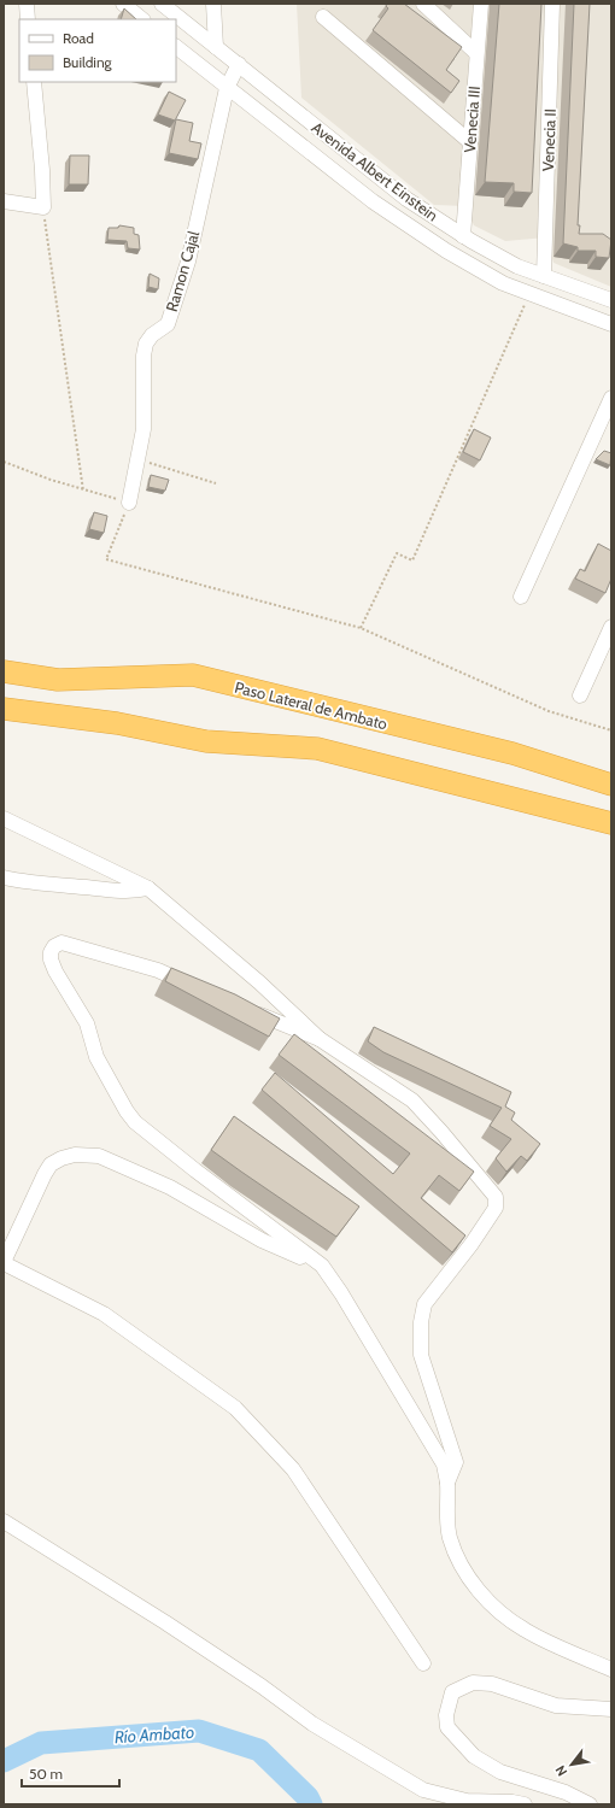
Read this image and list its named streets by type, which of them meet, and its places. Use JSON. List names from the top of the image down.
{
  "streets": {
    "highway": ["Paso Lateral de Ambato"],
    "street": [
      "Venecia III",
      "Venecia II",
      "Avenida Albert Einstein",
      "Ramon Cajal"
    ]
  },
  "crossings": [
    ["Venecia III", "Avenida Albert Einstein"],
    ["Venecia II", "Avenida Albert Einstein"],
    ["Avenida Albert Einstein", "Ramon Cajal"]
  ],
  "water": ["Río Ambato"],
  "legend": ["Road", "Building"],
  "scale_bar": "50 m",
  "north": "bottom left"
}
